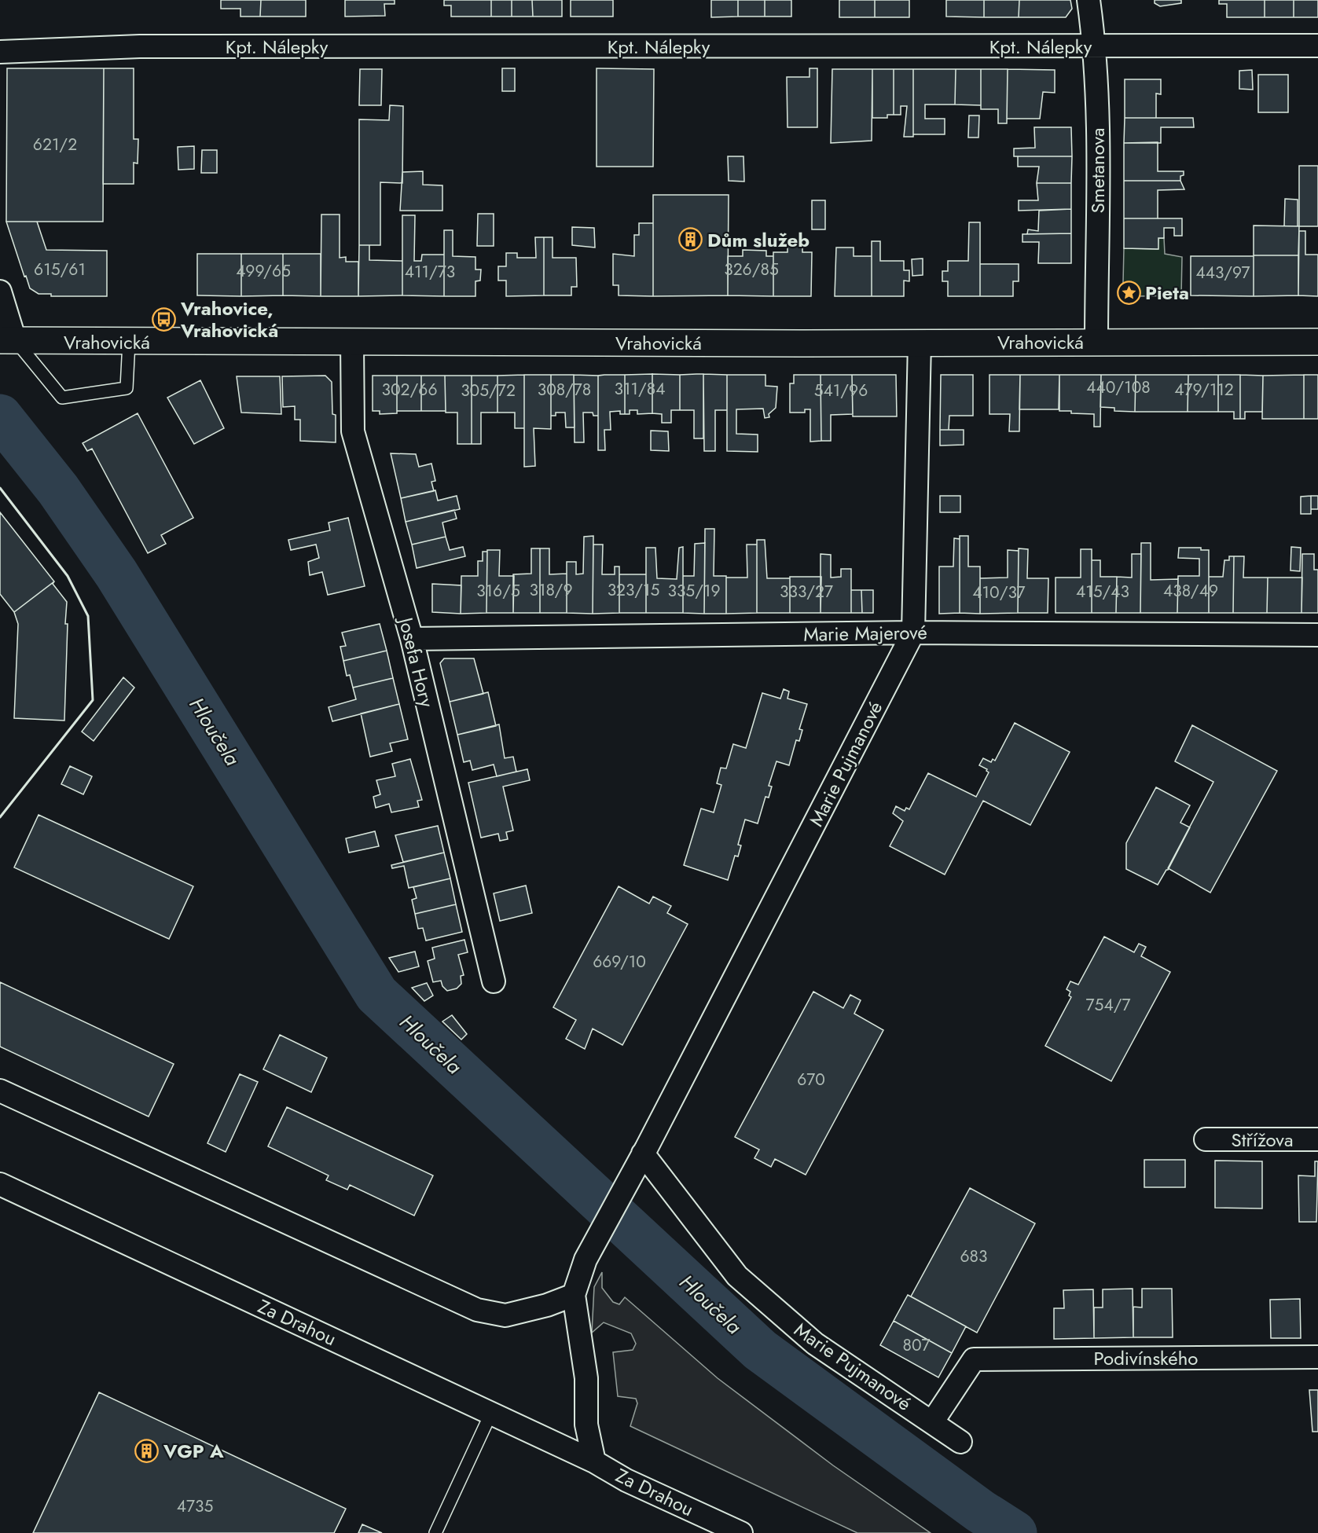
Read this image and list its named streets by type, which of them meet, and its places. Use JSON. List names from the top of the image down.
{
  "streets": {
    "street": [
      "Kpt. Nálepky",
      "Smetanova",
      "Vrahovická",
      "Marie Majerové",
      "Josefa Hory",
      "Marie Pujmanové",
      "Střížova",
      "Za Drahou",
      "Podivínského"
    ]
  },
  "crossings": [
    ["Kpt. Nálepky", "Smetanova"],
    ["Smetanova", "Vrahovická"],
    ["Vrahovická", "Josefa Hory"],
    ["Vrahovická", "Marie Pujmanové"],
    ["Marie Majerové", "Josefa Hory"],
    ["Marie Majerové", "Marie Pujmanové"],
    ["Marie Pujmanové", "Za Drahou"],
    ["Marie Pujmanové", "Podivínského"]
  ],
  "water": ["Hloučela"],
  "places": {
    "building": ["Dům služeb", "VGP A"],
    "place": ["Pieta"],
    "bus stop": ["Vrahovice, Vrahovická"]
  },
  "house_numbers": [
    "621/2",
    "615/61",
    "326/85",
    "499/65",
    "411/73",
    "443/97",
    "440/108",
    "311/84",
    "302/66",
    "308/78",
    "479/112",
    "305/72",
    "541/96",
    "318/9",
    "323/15",
    "316/5",
    "335/19",
    "438/49",
    "333/27",
    "415/43",
    "410/37",
    "669/10",
    "754/7",
    "670",
    "683",
    "807",
    "4735"
  ]
}
